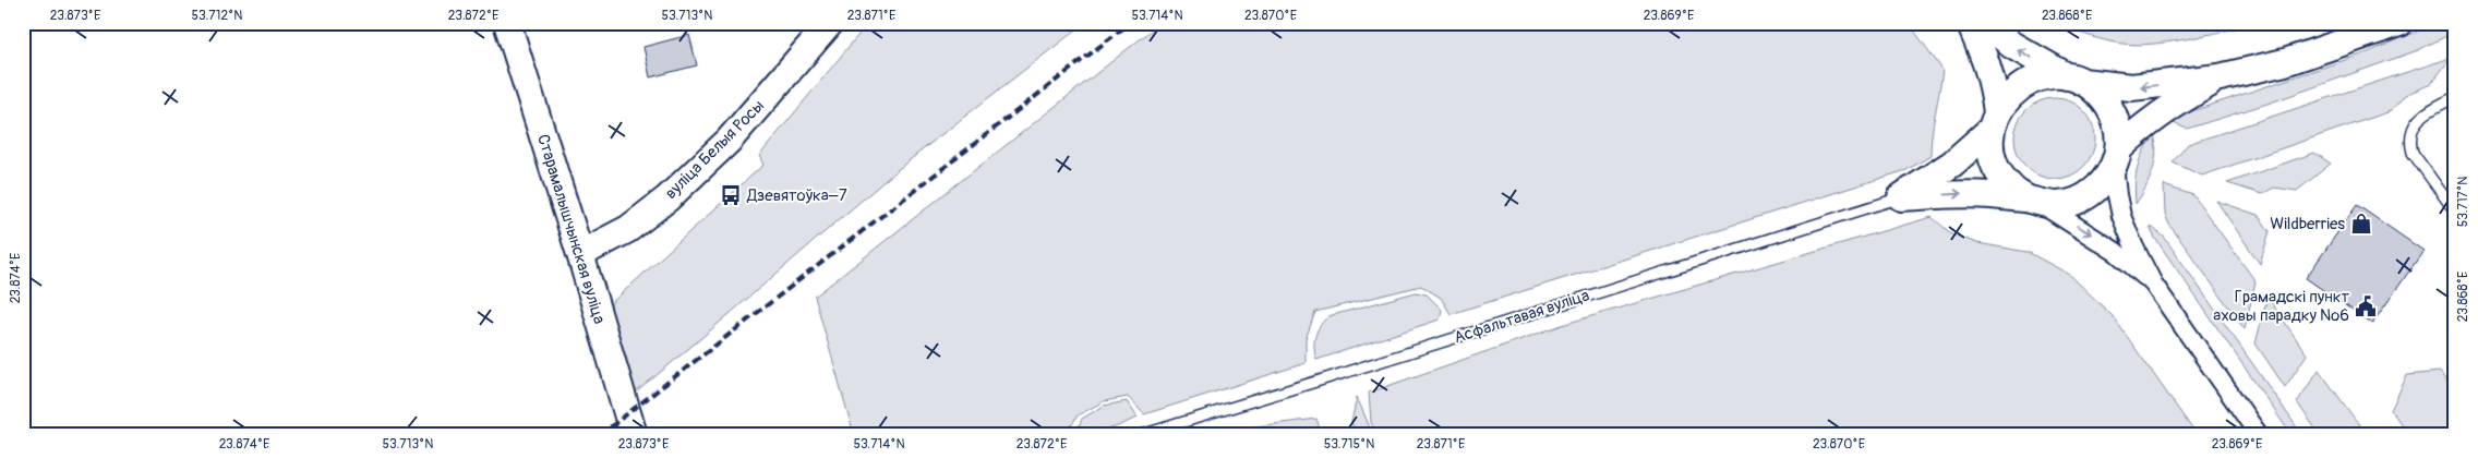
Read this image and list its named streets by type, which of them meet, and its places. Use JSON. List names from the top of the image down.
{
  "streets": {
    "street": ["вуліца Белыя Росы", "Старамалышчынская вуліца"],
    "lane": ["Асфальтавая вуліца"]
  },
  "crossings": [
    ["вуліца Белыя Росы", "Старамалышчынская вуліца"]
  ],
  "places": {
    "bus stop": ["Дзевятоўка–7"],
    "shop": ["Wildberries"],
    "public building": ["Грамадскі пункт аховы парадку №6"]
  },
  "coordinates": [
    "23.873°E",
    "53.712°N",
    "23.872°E",
    "53.713°N",
    "23.871°E",
    "53.714°N",
    "23.870°E",
    "23.869°E",
    "23.868°E",
    "53.717°N",
    "23.874°E",
    "53.715°N"
  ]
}
